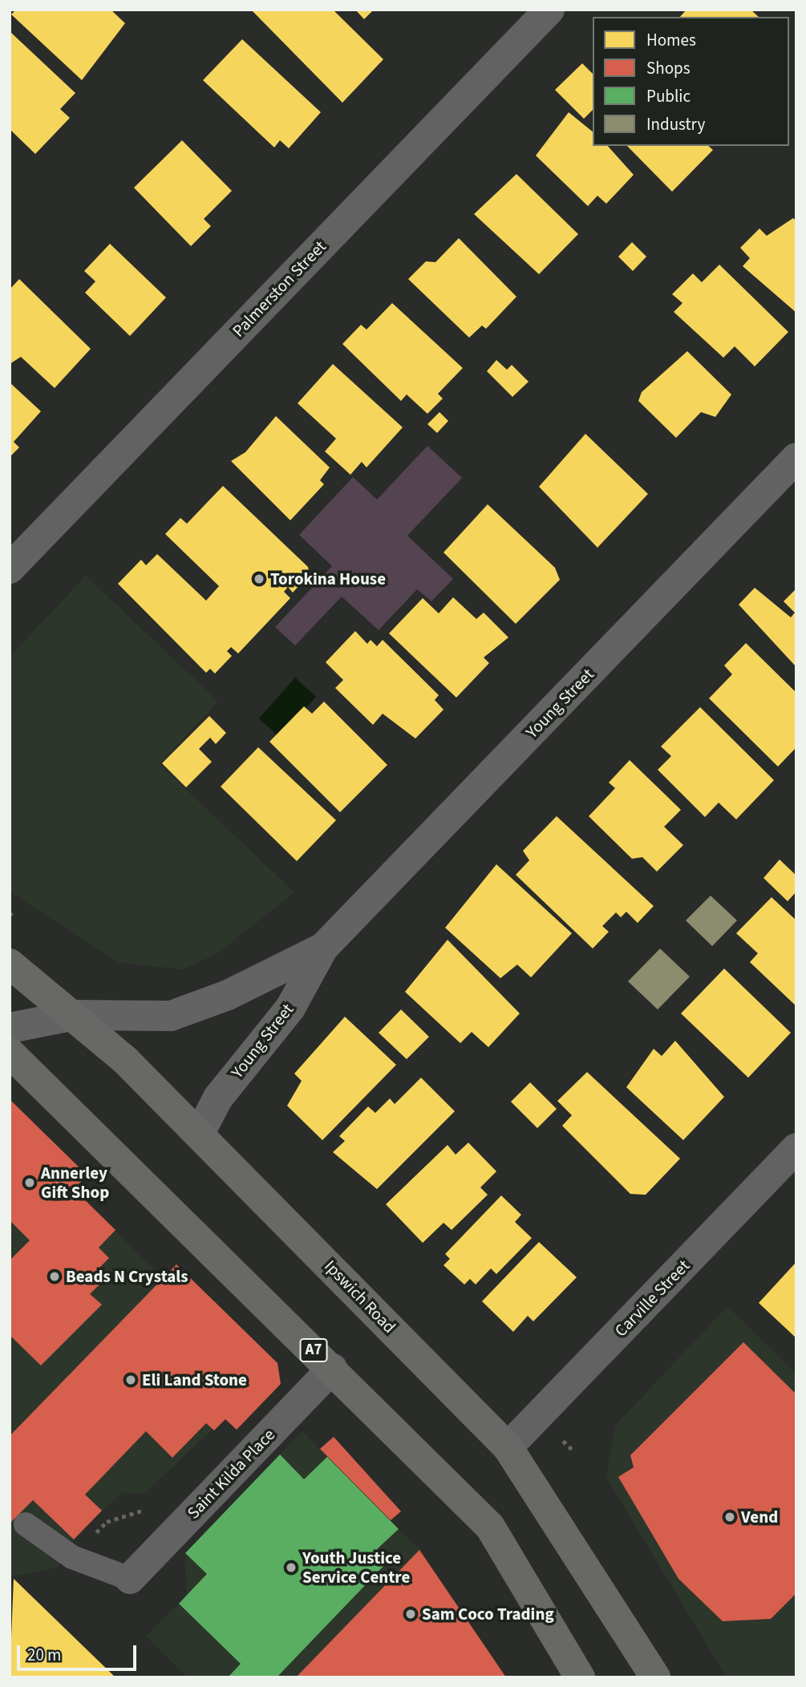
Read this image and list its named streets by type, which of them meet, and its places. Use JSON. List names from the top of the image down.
{
  "streets": {
    "highway": ["Ipswich Road", "A7"],
    "street": [
      "Palmerston Street",
      "Young Street",
      "Carville Street",
      "Saint Kilda Place"
    ]
  },
  "crossings": [
    ["Young Street", "Ipswich Road"],
    ["Ipswich Road", "Carville Street"],
    ["A7", "Saint Kilda Place"]
  ],
  "places": [
    "Torokina House",
    "Annerley Gift Shop",
    "Beads N Crystals",
    "Eli Land Stone",
    "Vend",
    "Youth Justice Service Centre",
    "Sam Coco Trading"
  ],
  "legend": [
    "Homes",
    "Shops",
    "Public",
    "Industry"
  ],
  "scale_bar": "20 m"
}
